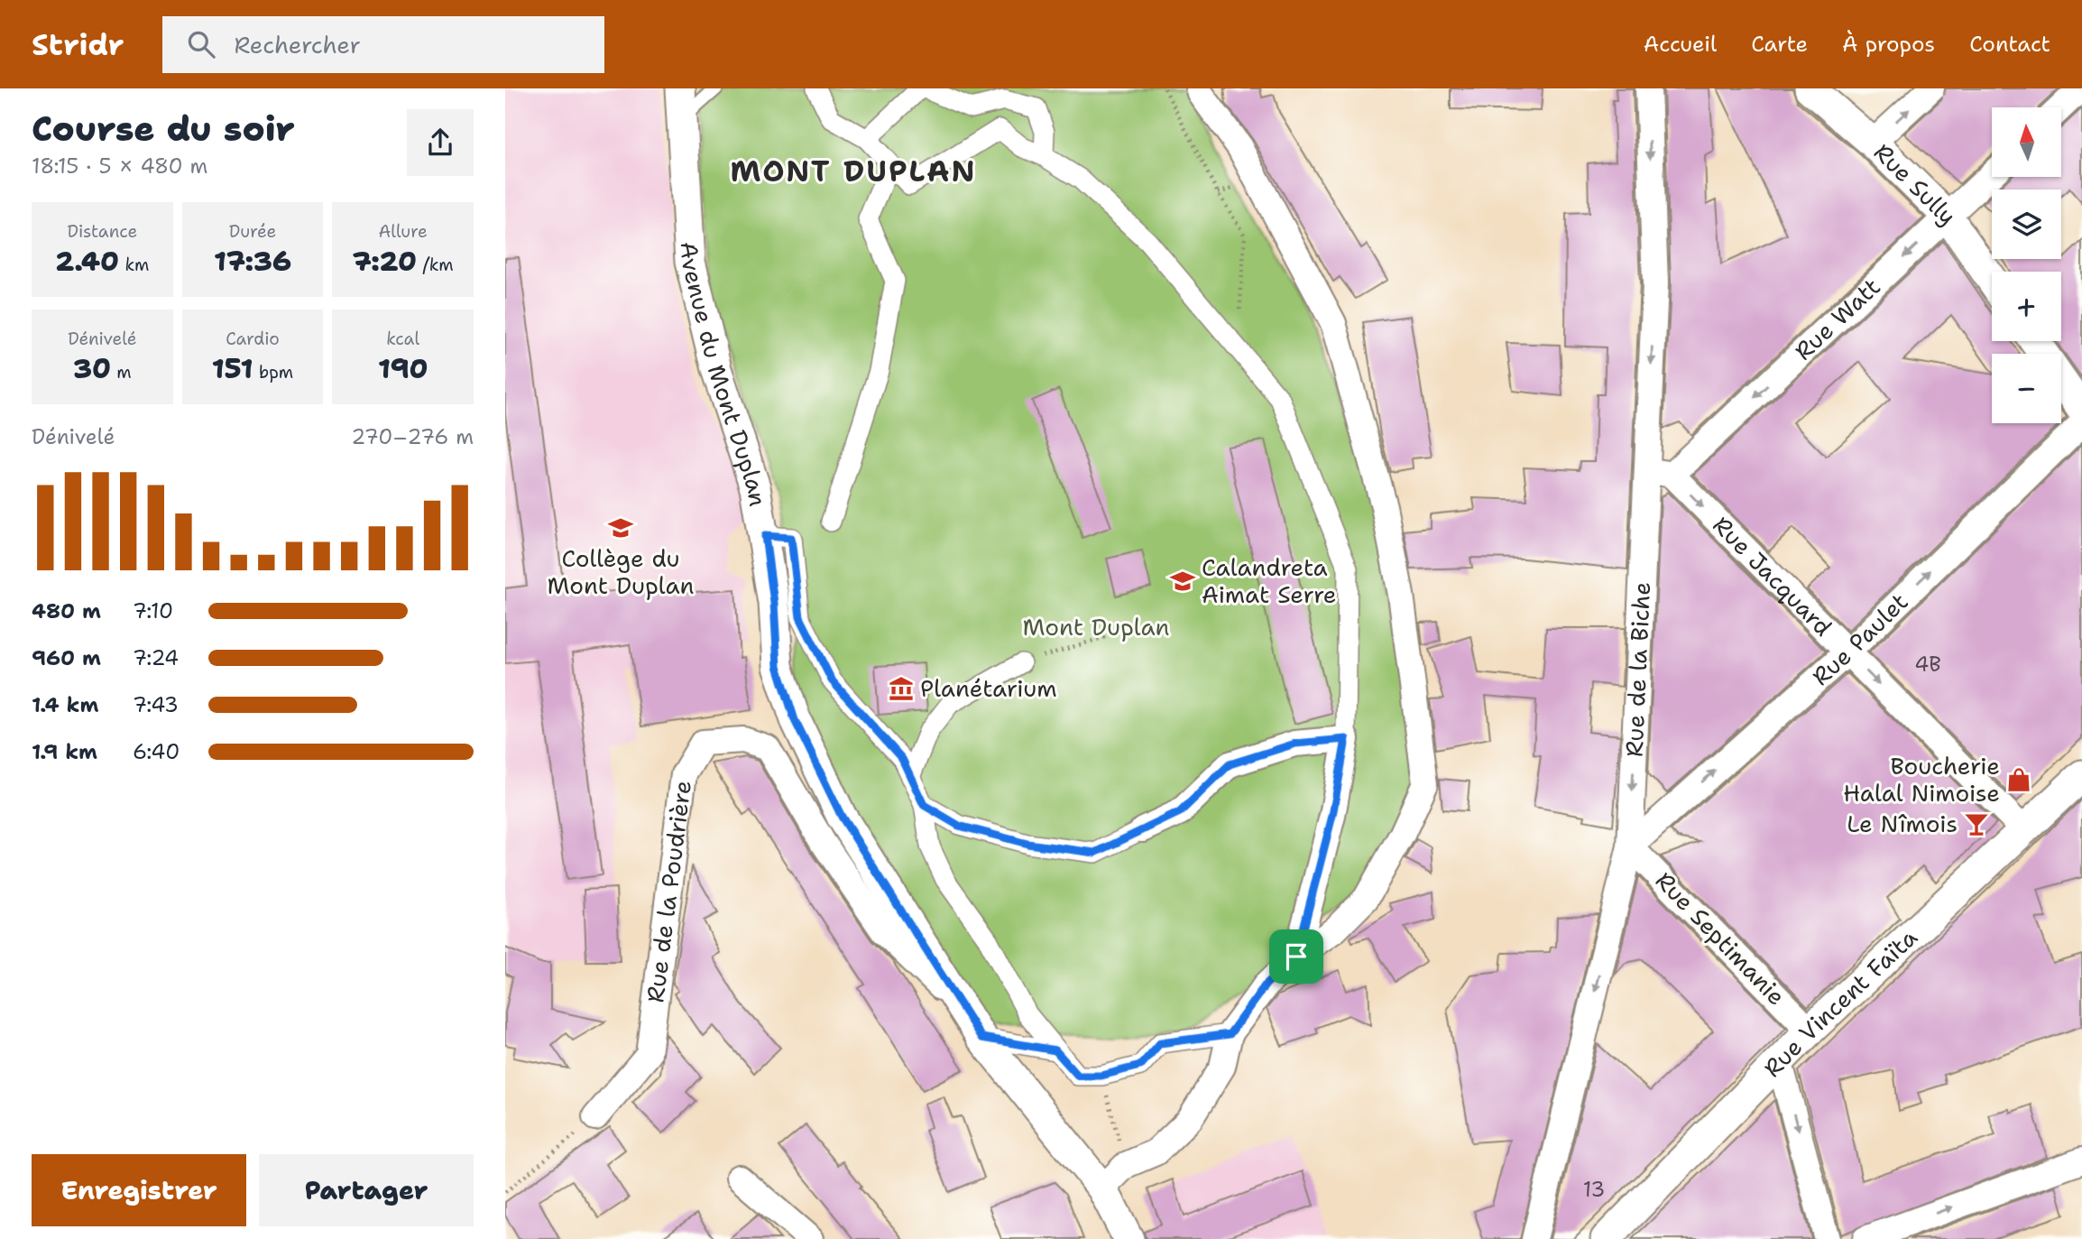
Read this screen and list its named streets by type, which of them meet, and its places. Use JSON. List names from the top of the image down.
{
  "streets": {
    "street": [
      "Rue Sully",
      "Rue Watt",
      "Avenue du Mont Duplan",
      "Rue Jacquard",
      "Rue Paulet",
      "Rue de la Biche",
      "Rue de la Poudrière",
      "Rue Septimanie",
      "Rue Vincent Faïta"
    ]
  },
  "crossings": [
    ["Rue Sully", "Rue Watt"],
    ["Rue Watt", "Rue Jacquard"],
    ["Avenue du Mont Duplan", "Rue de la Poudrière"],
    ["Rue Jacquard", "Rue Paulet"],
    ["Rue Jacquard", "Rue Vincent Faïta"],
    ["Rue Paulet", "Rue de la Biche"],
    ["Rue Paulet", "Rue Septimanie"],
    ["Rue de la Biche", "Rue Septimanie"],
    ["Rue Septimanie", "Rue Vincent Faïta"]
  ],
  "one_way": [
    "Rue Watt",
    "Rue Jacquard",
    "Rue Paulet",
    "Rue de la Biche"
  ],
  "districts": ["MONT DUPLAN"],
  "parks": ["Mont Duplan"],
  "places": {
    "school or university": ["Collège du Mont Duplan", "Calandreta Aimat Serre"],
    "museum": ["Planétarium"],
    "shop": ["Boucherie Halal Nimoise"],
    "bar": ["Le Nîmois"]
  },
  "house_numbers": ["4B", "13"],
  "north": "top",
  "page": {
    "header": "Stridr",
    "search": "Rechercher",
    "nav": [
      "Accueil",
      "Carte",
      "À propos",
      "Contact"
    ],
    "heading": ["Course du soir", "18:15 · 5 × 480 m"],
    "map_buttons": ["+", "−"],
    "stats": [
      ["Distance", "2.40 km"],
      ["Durée", "17:36"],
      ["Allure", "7:20 /km"],
      ["Dénivelé", "30 m"],
      ["Cardio", "151 bpm"],
      ["kcal", "190"]
    ],
    "chart": ["Dénivelé", "270–276 m"],
    "list": [
      {
        "name": "480 m",
        "note": "7:10"
      },
      {
        "name": "960 m",
        "note": "7:24"
      },
      {
        "name": "1.4 km",
        "note": "7:43"
      },
      {
        "name": "1.9 km",
        "note": "6:40"
      }
    ],
    "buttons": ["Enregistrer", "Partager"]
  }
}
